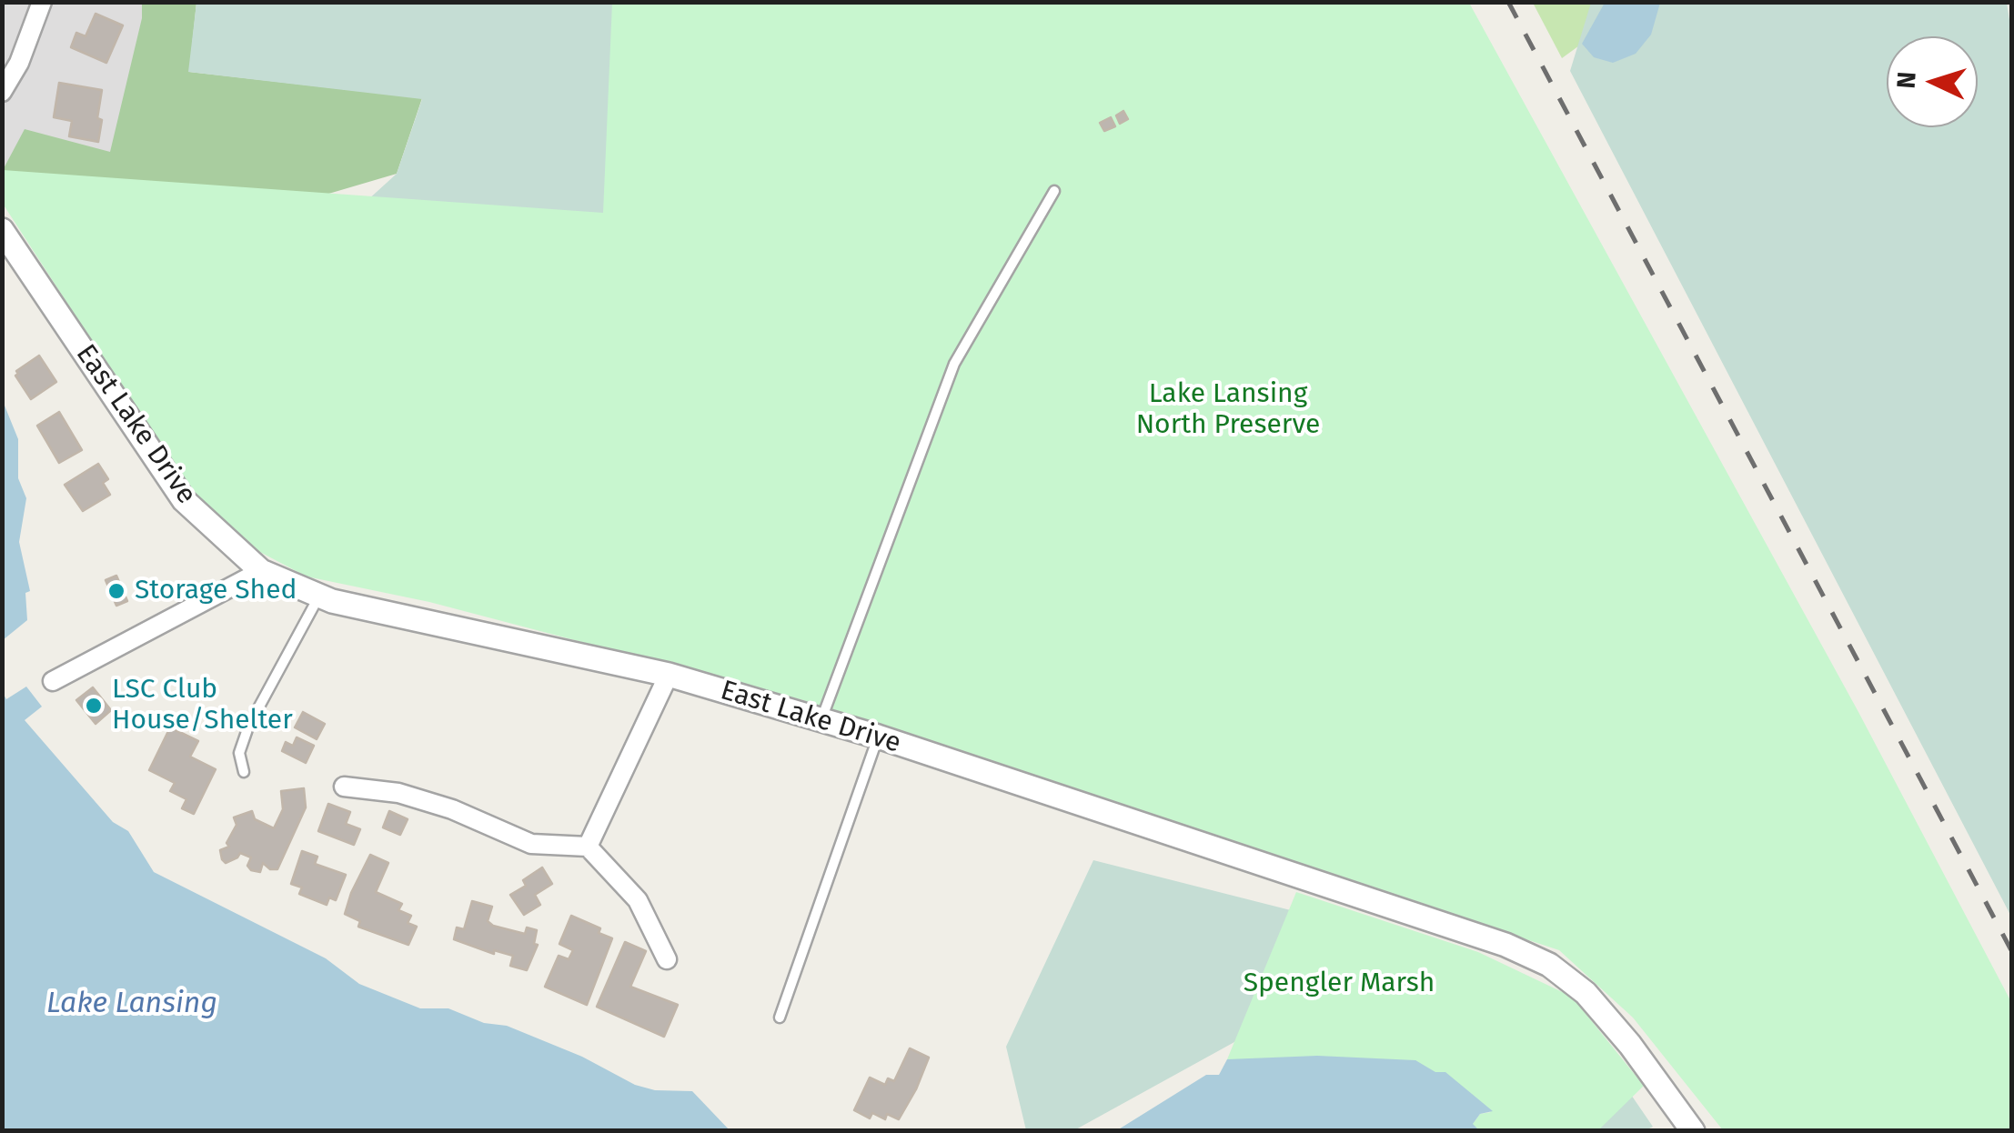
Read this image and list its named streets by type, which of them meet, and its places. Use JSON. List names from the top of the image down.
{
  "streets": {
    "street": ["East Lake Drive"]
  },
  "water": ["Lake Lansing"],
  "parks": ["Lake Lansing North Preserve", "Spengler Marsh"],
  "places": ["Storage Shed", "LSC Club House/Shelter"],
  "north": "left"
}
